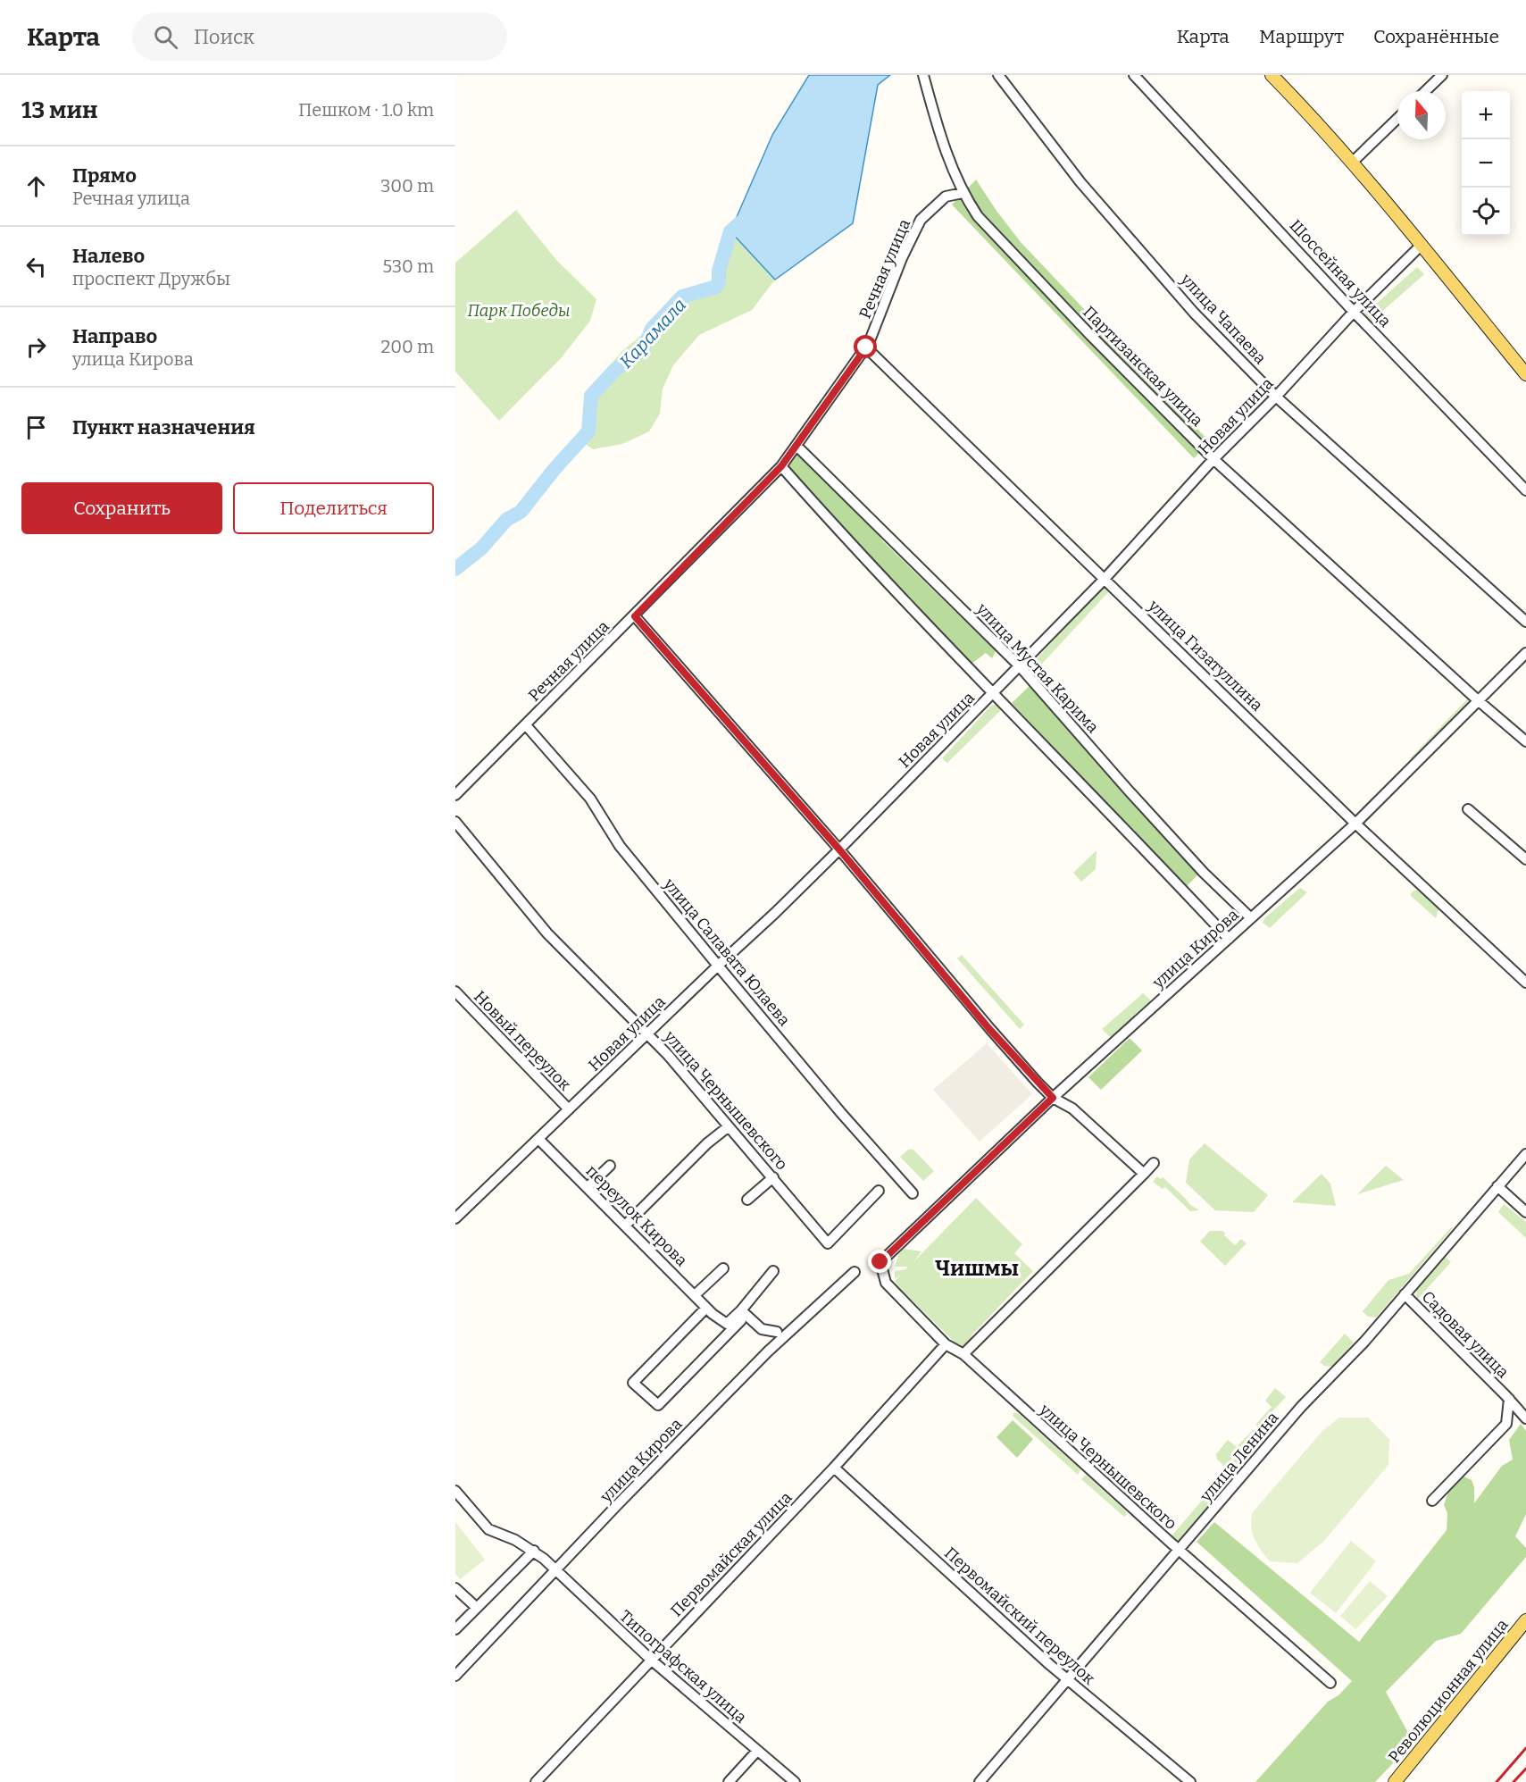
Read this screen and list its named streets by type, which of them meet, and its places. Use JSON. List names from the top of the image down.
{
  "streets": {
    "main road": ["Революционная улица"],
    "street": [
      "Речная улица",
      "Шоссейная улица",
      "улица Чапаева",
      "Партизанская улица",
      "Новая улица",
      "улица Гизатуллина",
      "улица Мустая Карима",
      "улица Кирова",
      "улица Салавата Юлаева",
      "Новый переулок",
      "улица Чернышевского",
      "переулок Кирова",
      "Садовая улица",
      "улица Ленина",
      "Первомайская улица",
      "Первомайский переулок",
      "Типографская улица"
    ]
  },
  "crossings": [
    ["Речная улица", "Партизанская улица"],
    ["Речная улица", "улица Гизатуллина"],
    ["Речная улица", "улица Мустая Карима"],
    ["Речная улица", "улица Салавата Юлаева"],
    ["Шоссейная улица", "Новая улица"],
    ["улица Чапаева", "Новая улица"],
    ["Партизанская улица", "Новая улица"],
    ["Партизанская улица", "улица Кирова"],
    ["Новая улица", "улица Гизатуллина"],
    ["Новая улица", "улица Мустая Карима"],
    ["Новая улица", "улица Салавата Юлаева"],
    ["Новая улица", "Новый переулок"],
    ["Новая улица", "улица Чернышевского"],
    ["Новая улица", "переулок Кирова"],
    ["улица Гизатуллина", "улица Кирова"],
    ["улица Мустая Карима", "улица Кирова"],
    ["улица Кирова", "улица Чернышевского"],
    ["улица Кирова", "Типографская улица"],
    ["улица Чернышевского", "улица Ленина"],
    ["улица Чернышевского", "Первомайская улица"],
    ["Садовая улица", "улица Ленина"],
    ["улица Ленина", "Первомайский переулок"],
    ["Первомайская улица", "Первомайский переулок"],
    ["Первомайская улица", "Типографская улица"]
  ],
  "districts": ["Чишмы"],
  "water": ["Карамала"],
  "parks": ["Парк Победы"],
  "north": "top",
  "page": {
    "header": "Карта",
    "search": "Поиск",
    "nav": ["Карта", "Маршрут", "Сохранённые"],
    "heading": ["13 мин", "Пешком · 1.0 km"],
    "map_buttons": ["+", "−"],
    "list": [
      ["Прямо", "Речная улица", "300 m"],
      ["Налево", "проспект Дружбы", "530 m"],
      ["Направо", "улица Кирова", "200 m"],
      "Пункт назначения"
    ],
    "buttons": ["Сохранить", "Поделиться"]
  }
}
